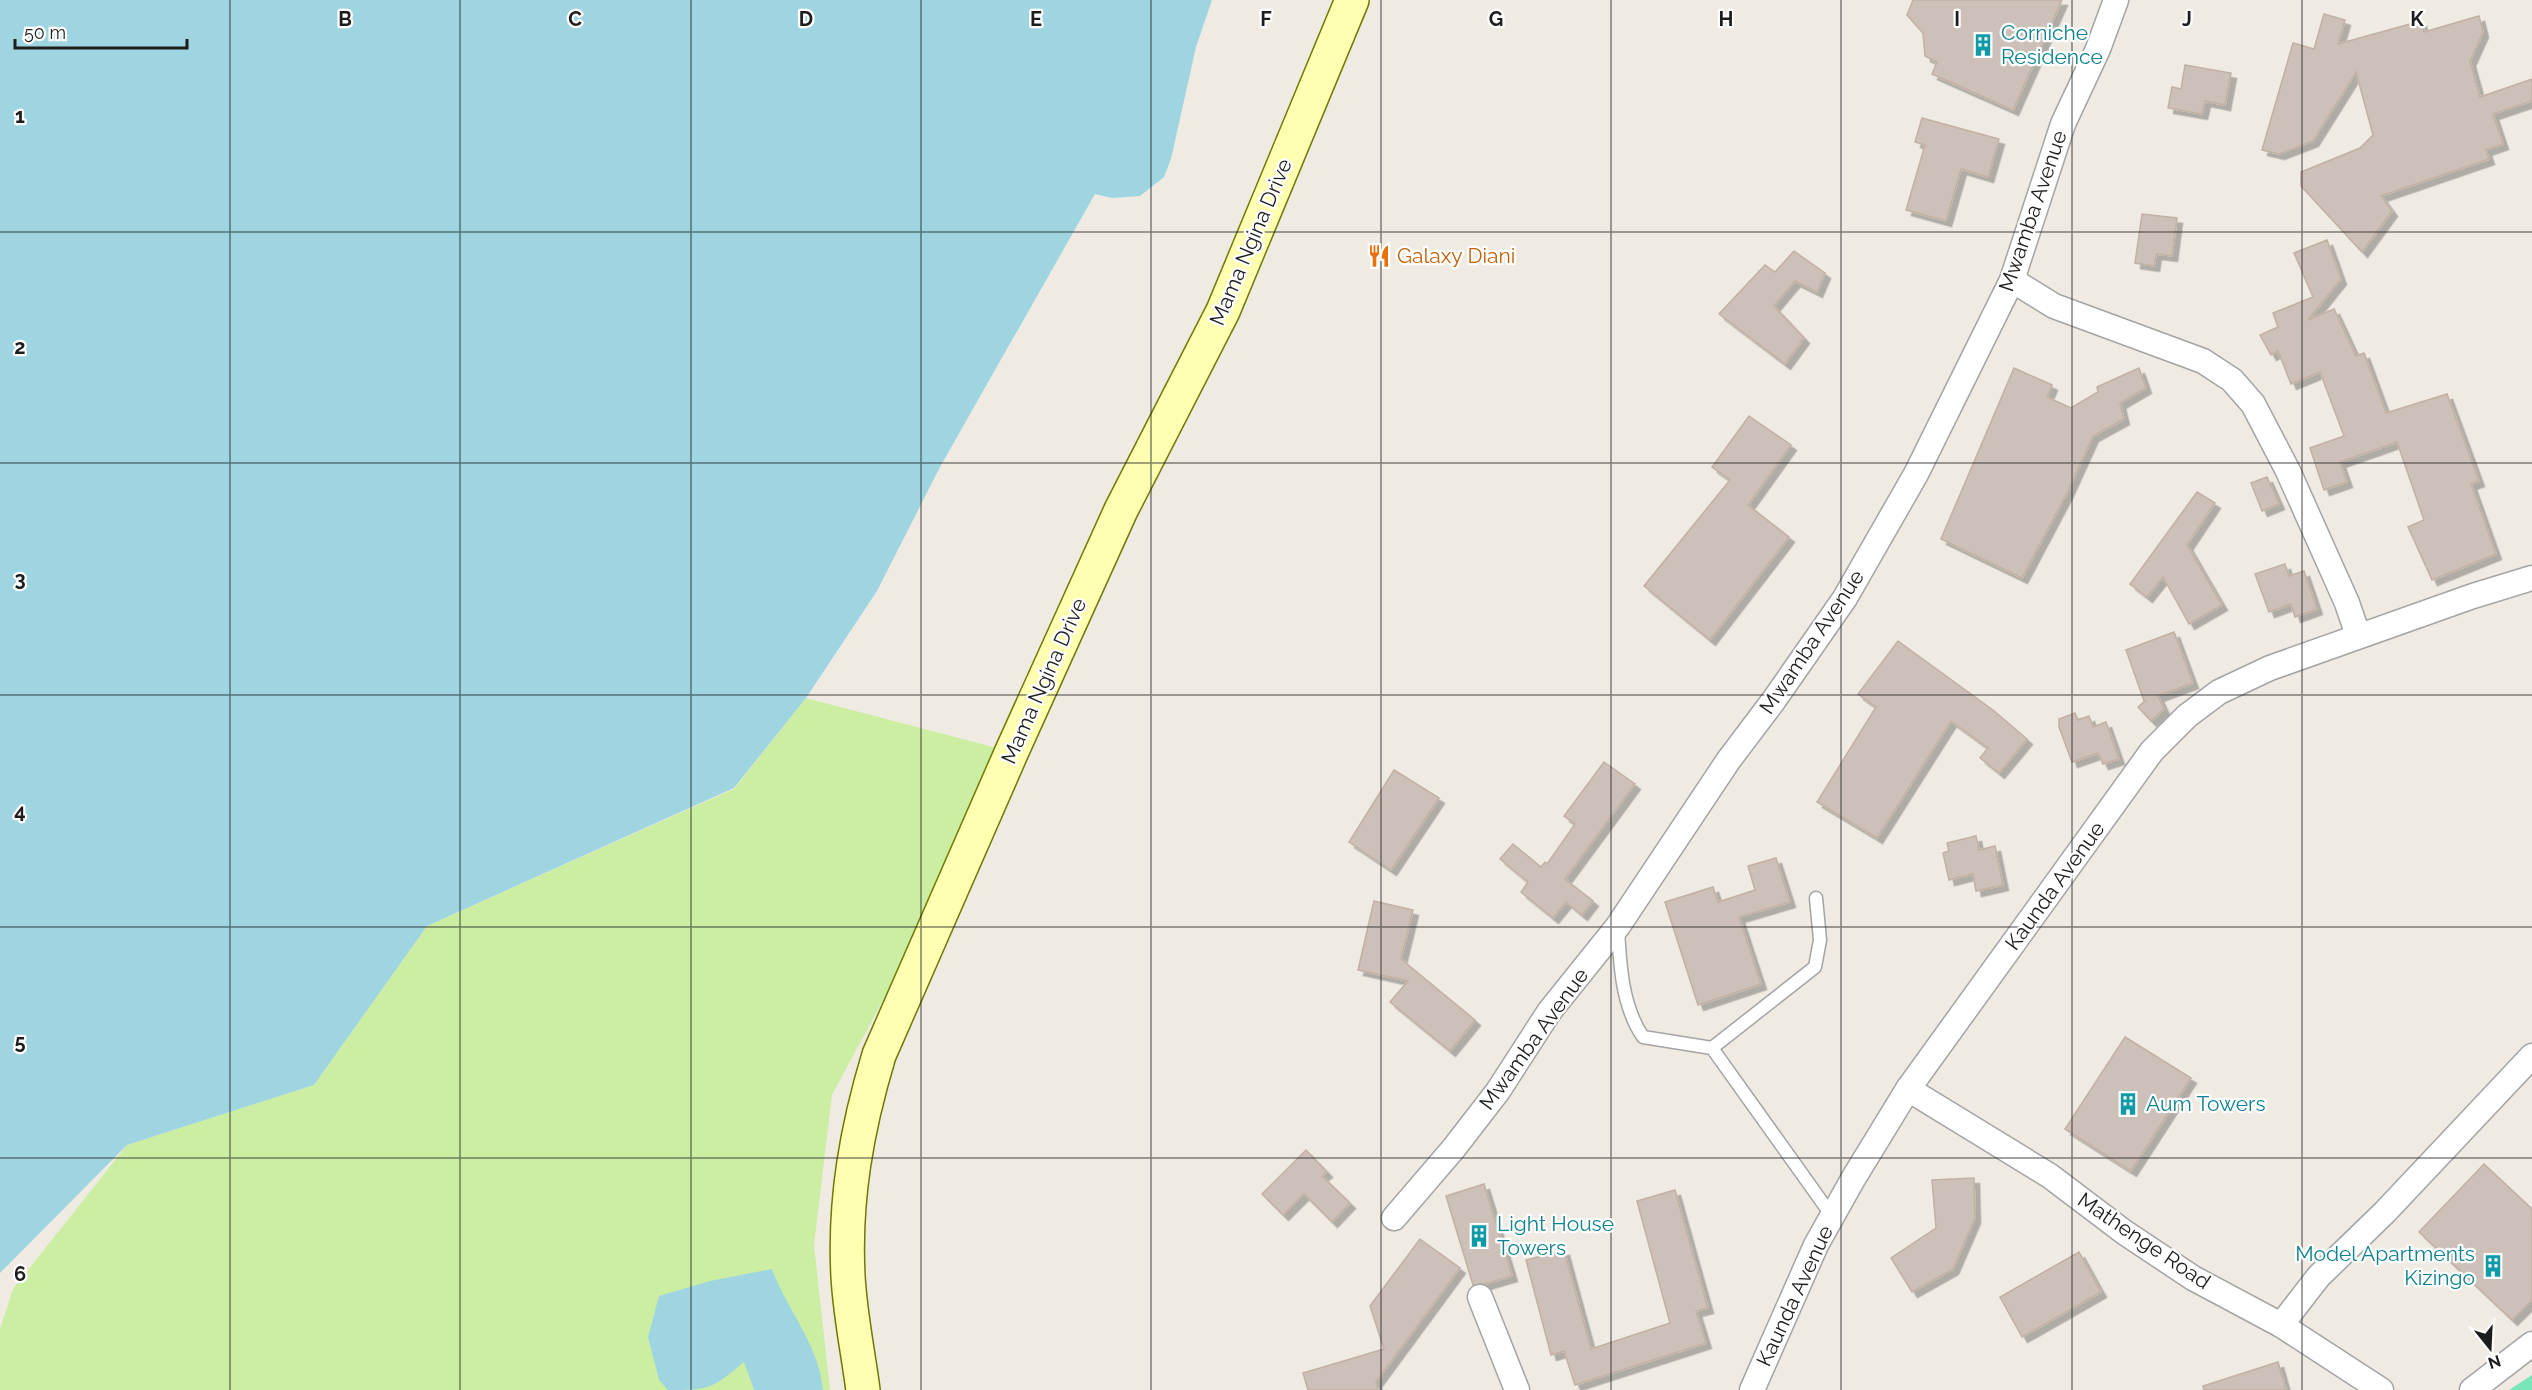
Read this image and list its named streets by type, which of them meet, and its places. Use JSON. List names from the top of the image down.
{
  "streets": {
    "street": [
      "Mwamba Avenue",
      "Mama Ngina Drive",
      "Kaunda Avenue",
      "Mathenge Road"
    ]
  },
  "crossings": [
    ["Kaunda Avenue", "Mathenge Road"]
  ],
  "places": {
    "building": [
      "Corniche Residence",
      "Aum Towers",
      "Light House Towers",
      "Model Apartments Kizingo"
    ],
    "restaurant": ["Galaxy Diani"]
  },
  "scale_bar": "50 m",
  "north": "bottom",
  "grid": {
    "columns": [
      "B",
      "C",
      "D",
      "E",
      "F",
      "G",
      "H",
      "I",
      "J",
      "K"
    ],
    "rows": [
      "1",
      "2",
      "3",
      "4",
      "5",
      "6"
    ]
  }
}
